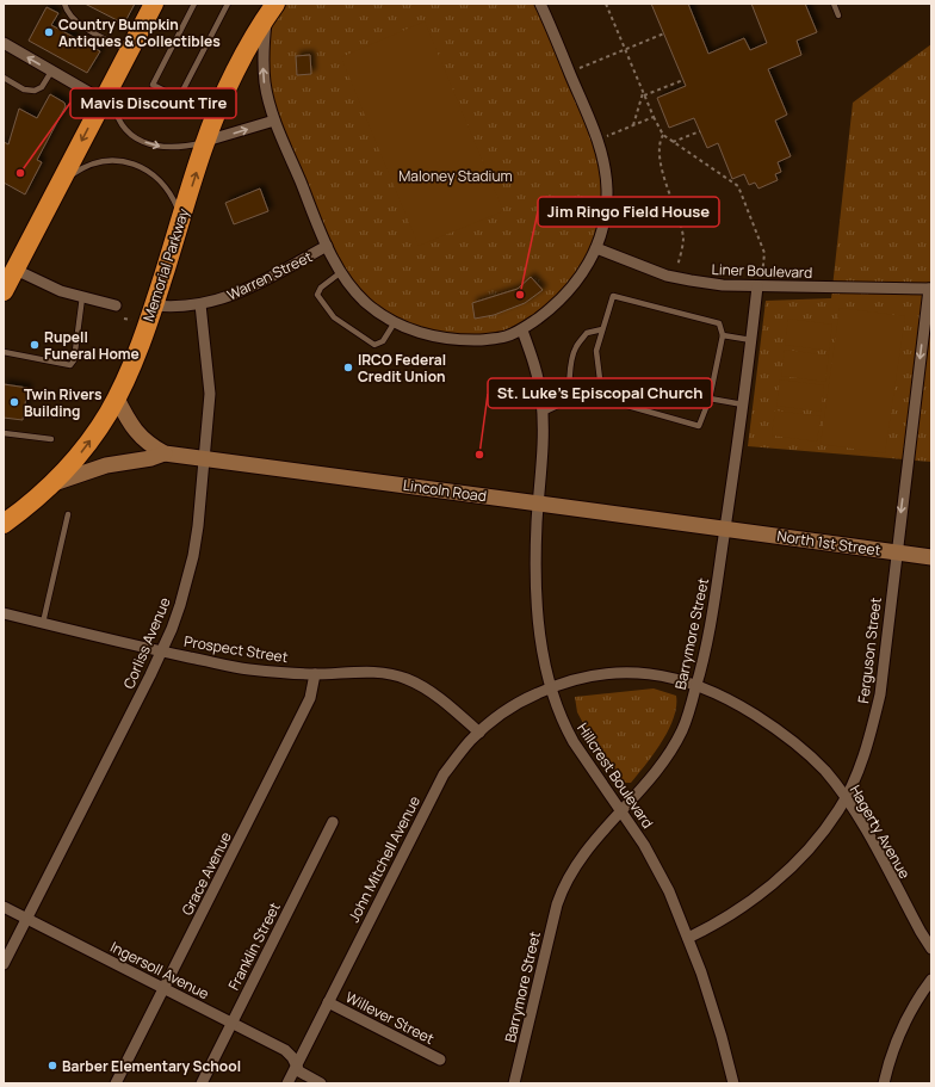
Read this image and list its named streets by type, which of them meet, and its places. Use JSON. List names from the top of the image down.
{
  "streets": {
    "highway": ["Memorial Parkway"],
    "main road": ["Lincoln Road", "North 1st Street"],
    "street": [
      "Liner Boulevard",
      "Warren Street",
      "Barrymore Street",
      "Corliss Avenue",
      "Prospect Street",
      "Ferguson Street",
      "Hillcrest Boulevard",
      "Hagerty Avenue",
      "John Mitchell Avenue",
      "Grace Avenue",
      "Franklin Street",
      "Ingersoll Avenue",
      "Willever Street"
    ]
  },
  "crossings": [
    ["Memorial Parkway", "Warren Street"],
    ["Memorial Parkway", "Lincoln Road"],
    ["Liner Boulevard", "Barrymore Street"],
    ["Liner Boulevard", "Ferguson Street"],
    ["Warren Street", "Corliss Avenue"],
    ["Lincoln Road", "North 1st Street"],
    ["Lincoln Road", "Barrymore Street"],
    ["Lincoln Road", "Corliss Avenue"],
    ["Lincoln Road", "Hillcrest Boulevard"],
    ["North 1st Street", "Barrymore Street"],
    ["North 1st Street", "Ferguson Street"],
    ["Barrymore Street", "Hillcrest Boulevard"],
    ["Barrymore Street", "Hagerty Avenue"],
    ["Corliss Avenue", "Prospect Street"],
    ["Corliss Avenue", "Ingersoll Avenue"],
    ["Prospect Street", "John Mitchell Avenue"],
    ["Prospect Street", "Grace Avenue"],
    ["Ferguson Street", "Hillcrest Boulevard"],
    ["Ferguson Street", "Hagerty Avenue"],
    ["Hillcrest Boulevard", "Hagerty Avenue"],
    ["Hillcrest Boulevard", "John Mitchell Avenue"],
    ["Hagerty Avenue", "John Mitchell Avenue"],
    ["John Mitchell Avenue", "Ingersoll Avenue"],
    ["John Mitchell Avenue", "Willever Street"],
    ["Grace Avenue", "Ingersoll Avenue"],
    ["Franklin Street", "Ingersoll Avenue"]
  ],
  "one_way": ["Ferguson Street"],
  "parks": ["Maloney Stadium"],
  "places": [
    "Country Bumpkin Antiques & Collectibles",
    "Mavis Discount Tire",
    "Jim Ringo Field House",
    "Rupell Funeral Home",
    "IRCO Federal Credit Union",
    "Twin Rivers Building",
    "St. Luke's Episcopal Church",
    "Barber Elementary School"
  ]
}
